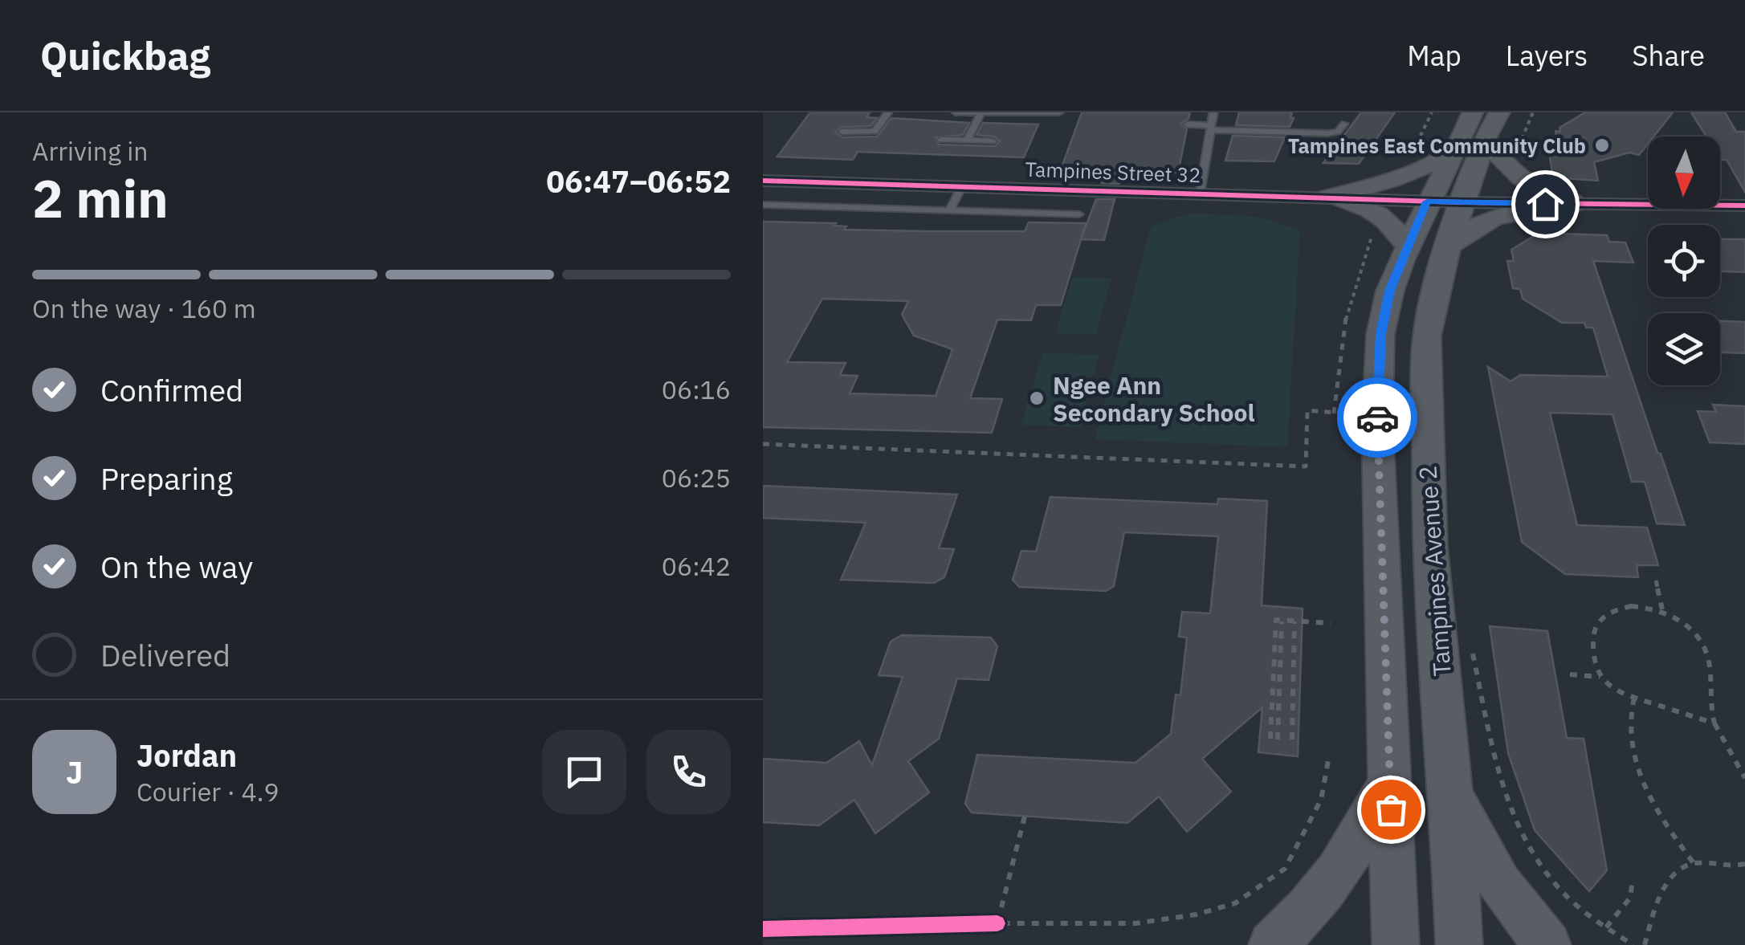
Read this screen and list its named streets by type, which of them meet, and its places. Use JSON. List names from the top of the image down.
{
  "streets": {
    "main road": ["Tampines Avenue 2"],
    "street": ["Tampines Street 32"]
  },
  "crossings": [
    ["Tampines Street 32", "Tampines Avenue 2"]
  ],
  "places": ["Tampines East Community Club", "Ngee Ann Secondary School"],
  "north": "bottom",
  "page": {
    "header": "Quickbag",
    "nav": ["Map", "Layers", "Share"],
    "heading": ["2 min", "Arriving in", "06:47–06:52"],
    "panel": ["Jordan", "Courier · 4.9"],
    "bar": "On the way · 160 m",
    "list": [
      ["Confirmed", "06:16"],
      ["Preparing", "06:25"],
      ["On the way", "06:42"],
      "Delivered"
    ],
    "round": "J"
  }
}
